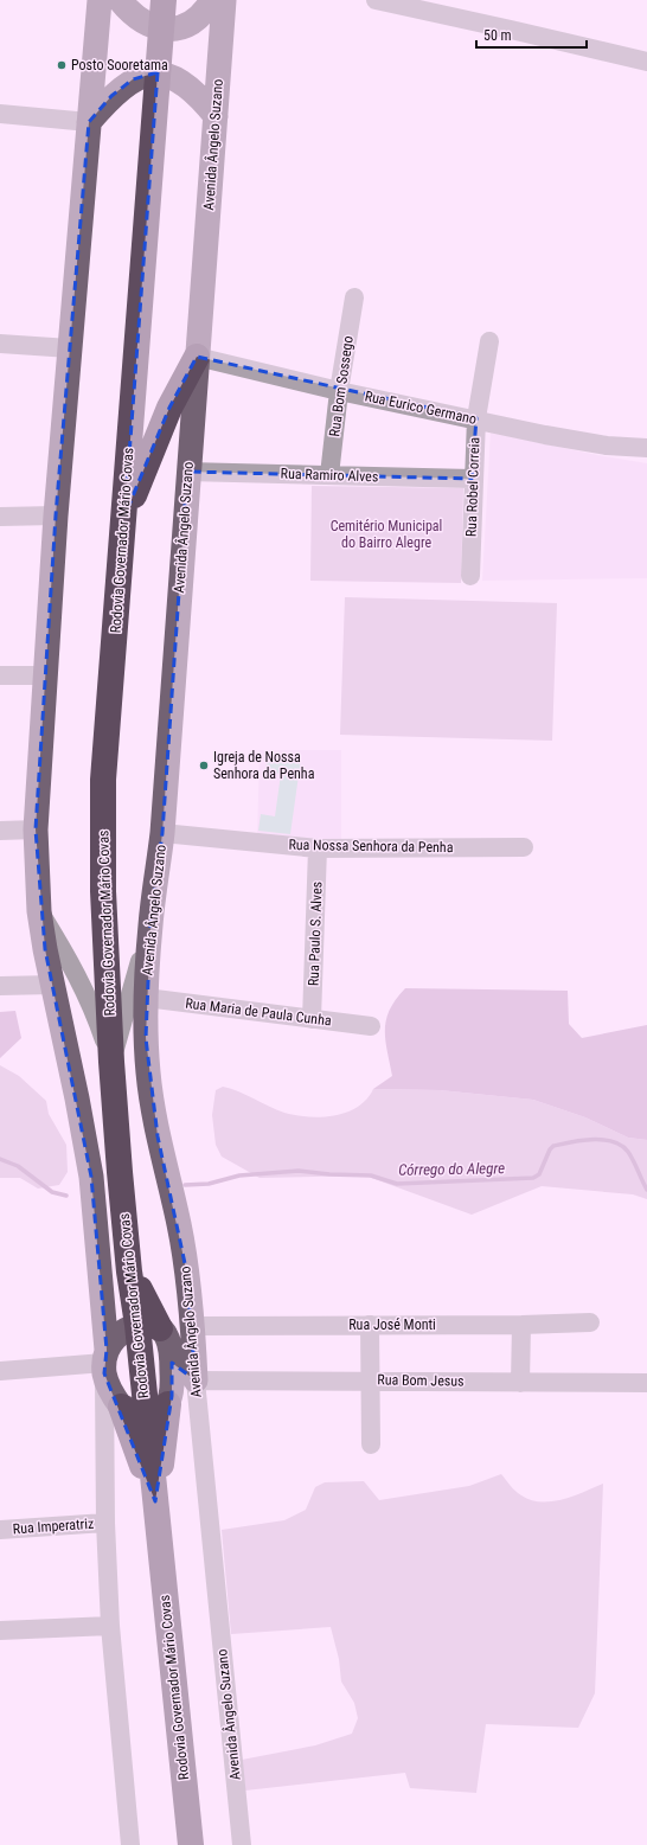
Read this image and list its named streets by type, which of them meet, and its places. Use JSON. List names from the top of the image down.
{
  "streets": {
    "highway": ["Rodovia Governador Mário Covas"],
    "main road": ["Avenida Ângelo Suzano"],
    "street": [
      "Rua Bom Sossego",
      "Rua Eurico Germano",
      "Rua Ramiro Alves",
      "Rua Robel Correia",
      "Rua Nossa Senhora da Penha",
      "Rua Paulo S. Alves",
      "Rua Maria de Paula Cunha",
      "Rua José Monti",
      "Rua Bom Jesus",
      "Rua Imperatriz"
    ]
  },
  "crossings": [
    ["Avenida Ângelo Suzano", "Rua Eurico Germano"],
    ["Avenida Ângelo Suzano", "Rua Ramiro Alves"],
    ["Avenida Ângelo Suzano", "Rua Nossa Senhora da Penha"],
    ["Avenida Ângelo Suzano", "Rua Maria de Paula Cunha"],
    ["Avenida Ângelo Suzano", "Rua José Monti"],
    ["Avenida Ângelo Suzano", "Rua Bom Jesus"],
    ["Rua Bom Sossego", "Rua Eurico Germano"],
    ["Rua Bom Sossego", "Rua Ramiro Alves"],
    ["Rua Eurico Germano", "Rua Robel Correia"],
    ["Rua Ramiro Alves", "Rua Robel Correia"],
    ["Rua Nossa Senhora da Penha", "Rua Paulo S. Alves"],
    ["Rua Paulo S. Alves", "Rua Maria de Paula Cunha"]
  ],
  "water": ["Córrego do Alegre"],
  "parks": ["Cemitério Municipal do Bairro Alegre"],
  "places": ["Posto Sooretama", "Igreja de Nossa Senhora da Penha"],
  "scale_bar": "50 m"
}
